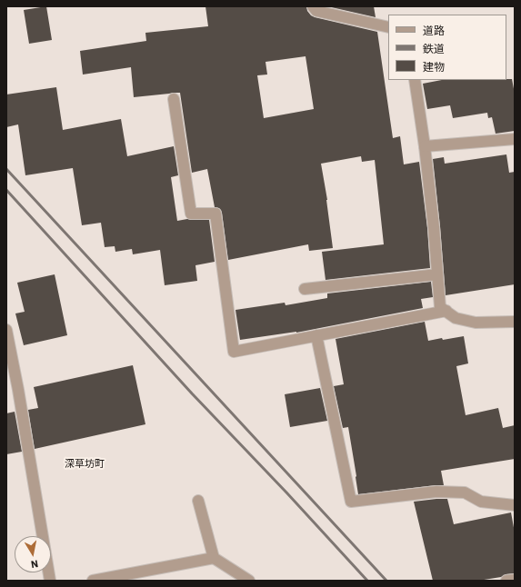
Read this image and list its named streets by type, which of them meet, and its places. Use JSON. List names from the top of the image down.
{
  "districts": ["深草坊町"],
  "legend": ["道路", "鉄道", "建物"],
  "north": "bottom"
}
